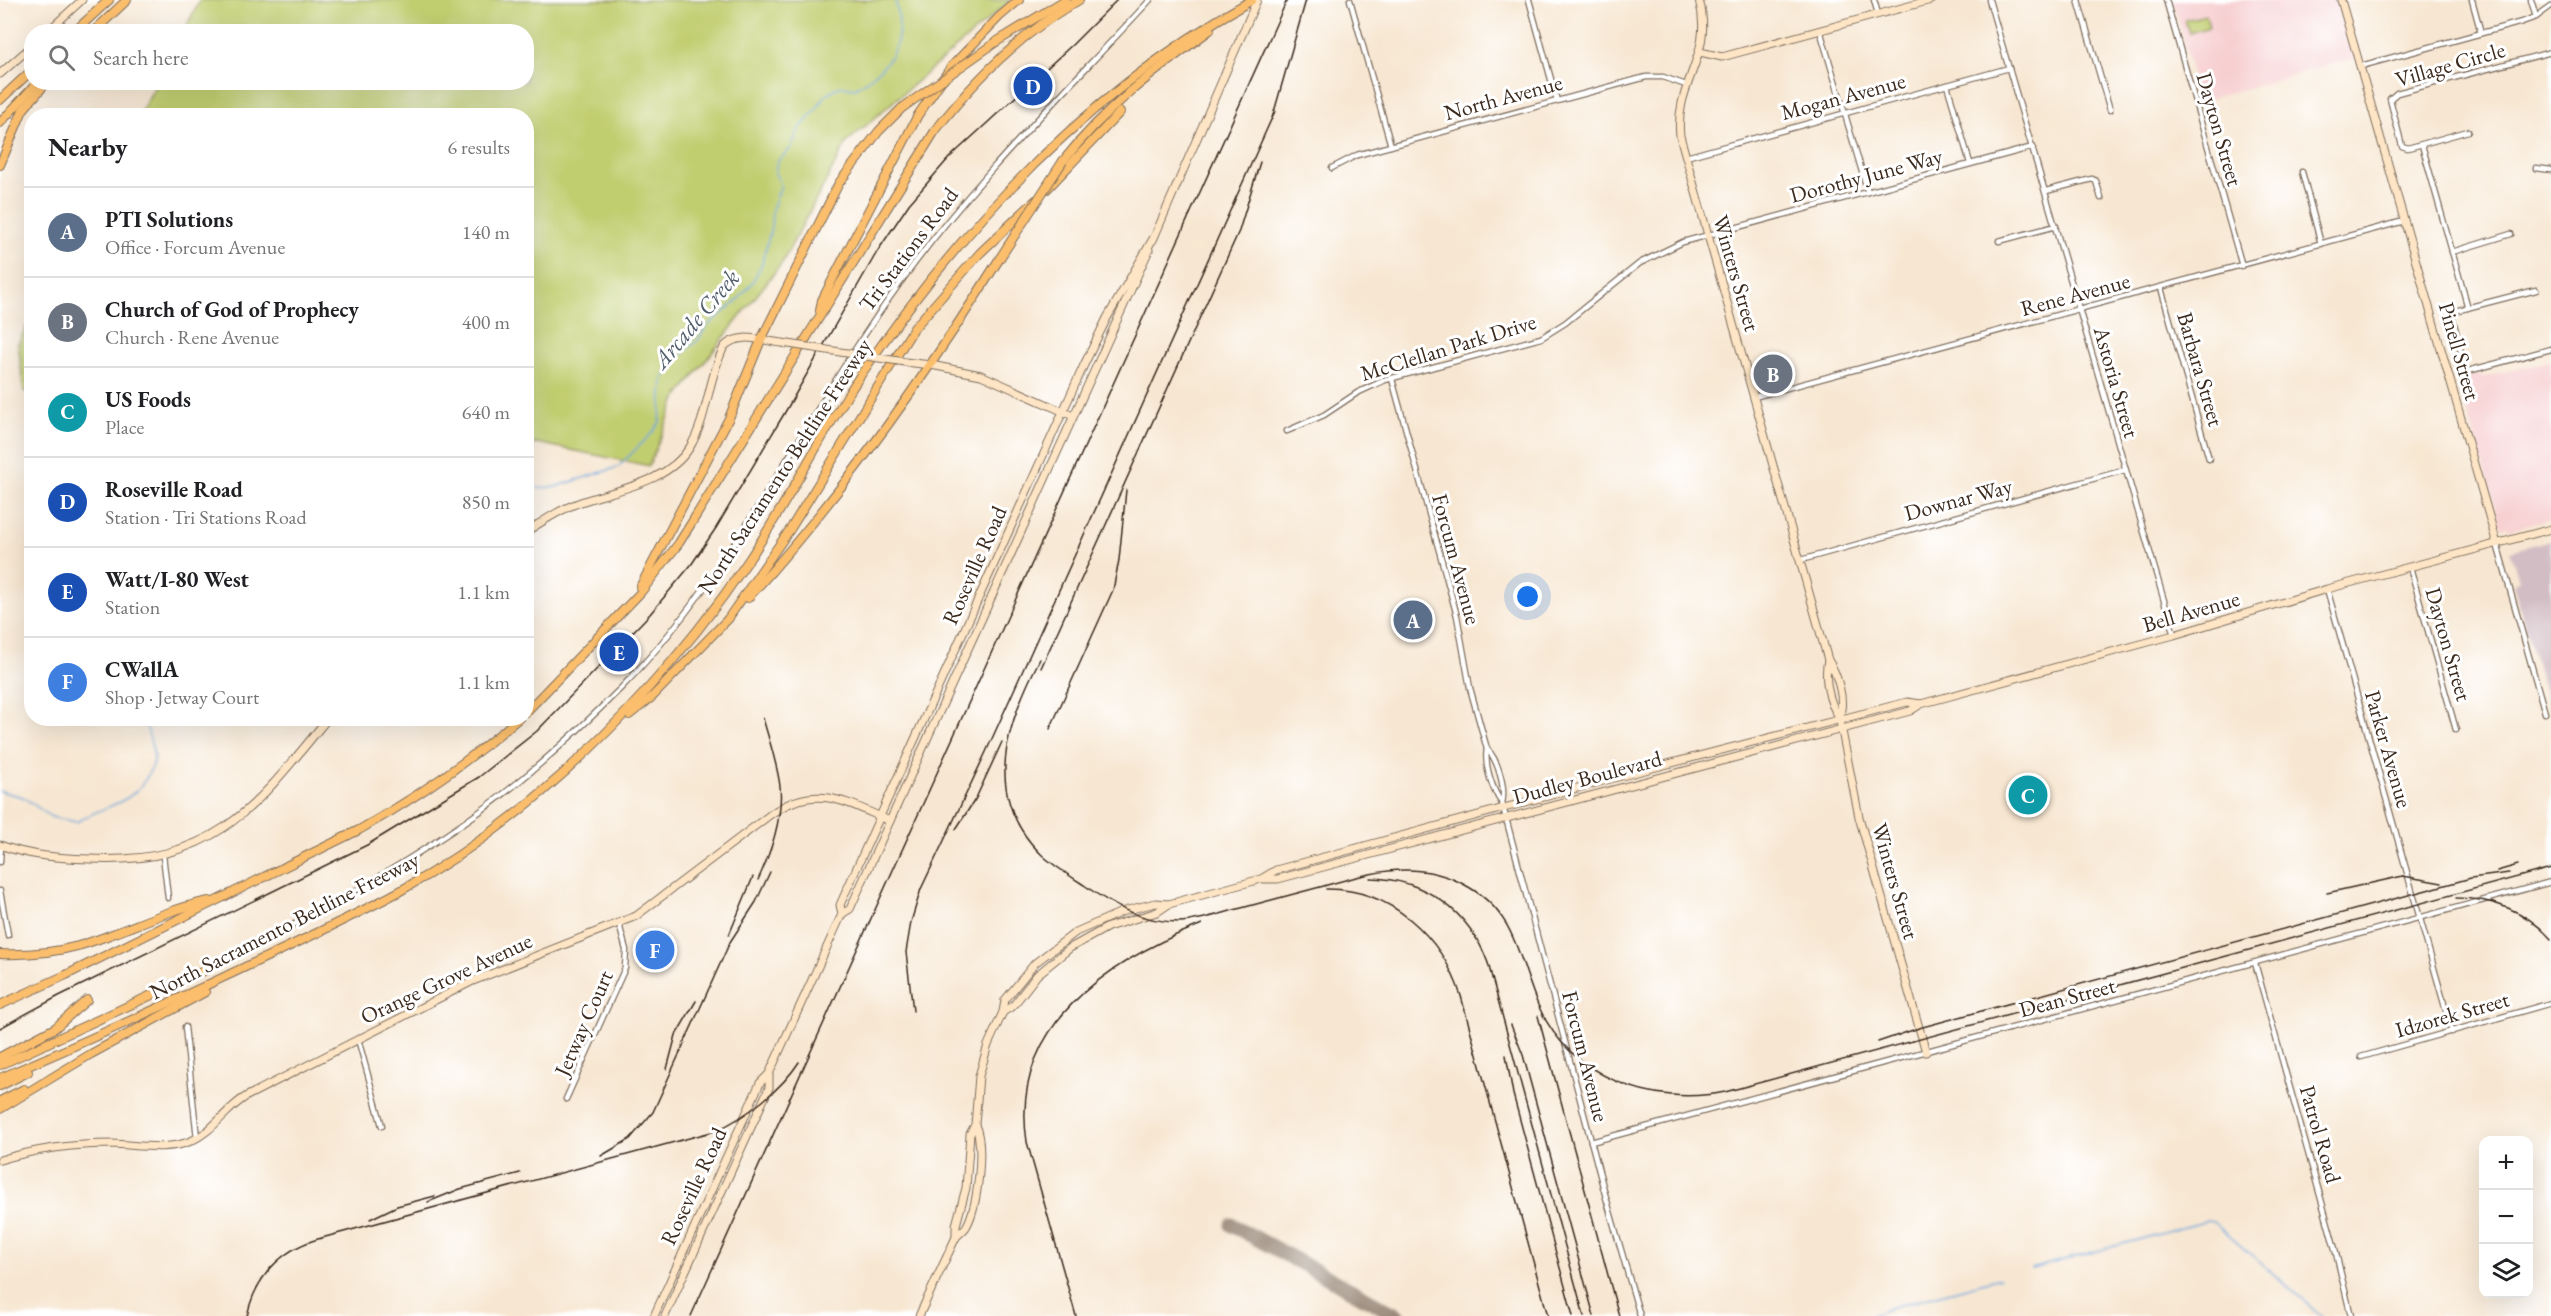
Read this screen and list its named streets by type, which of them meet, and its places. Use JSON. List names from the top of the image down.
{
  "streets": {
    "highway": ["North Sacramento Beltline Freeway"],
    "main road": [
      "Winters Street",
      "Pinell Street",
      "Roseville Road",
      "Bell Avenue",
      "Dudley Boulevard",
      "Orange Grove Avenue"
    ],
    "street": [
      "Village Circle",
      "Mogan Avenue",
      "North Avenue",
      "Dayton Street",
      "Dorothy June Way",
      "Tri Stations Road",
      "Rene Avenue",
      "McClellan Park Drive",
      "Barbara Street",
      "Astoria Street",
      "Downar Way",
      "Forcum Avenue",
      "Parker Avenue",
      "Dean Street",
      "Idzorek Street",
      "Jetway Court",
      "Patrol Road"
    ]
  },
  "crossings": [
    ["Mogan Avenue", "Winters Street"],
    ["Mogan Avenue", "Astoria Street"],
    ["North Avenue", "Winters Street"],
    ["Dayton Street", "Rene Avenue"],
    ["Dayton Street", "Bell Avenue"],
    ["Dorothy June Way", "Winters Street"],
    ["Dorothy June Way", "McClellan Park Drive"],
    ["Dorothy June Way", "Astoria Street"],
    ["Winters Street", "Rene Avenue"],
    ["Winters Street", "McClellan Park Drive"],
    ["Winters Street", "Downar Way"],
    ["Winters Street", "Bell Avenue"],
    ["Winters Street", "Dudley Boulevard"],
    ["Winters Street", "Dean Street"],
    ["Rene Avenue", "Pinell Street"],
    ["Rene Avenue", "Barbara Street"],
    ["Rene Avenue", "Astoria Street"],
    ["McClellan Park Drive", "Forcum Avenue"],
    ["Pinell Street", "Bell Avenue"],
    ["Astoria Street", "Downar Way"],
    ["Astoria Street", "Bell Avenue"],
    ["Forcum Avenue", "Dudley Boulevard"],
    ["Forcum Avenue", "Dean Street"],
    ["Roseville Road", "Orange Grove Avenue"],
    ["Bell Avenue", "Parker Avenue"],
    ["Bell Avenue", "Dudley Boulevard"],
    ["Parker Avenue", "Dean Street"],
    ["Parker Avenue", "Idzorek Street"],
    ["Orange Grove Avenue", "Jetway Court"],
    ["Dean Street", "Patrol Road"]
  ],
  "water": ["Arcade Creek"],
  "page": {
    "search": "Search here",
    "pins": [
      "D",
      "B",
      "A",
      "E",
      "C",
      "F"
    ],
    "heading": ["Nearby", "6 results"],
    "list": [
      {
        "mark": "A",
        "name": "PTI Solutions",
        "note": "Office · Forcum Avenue",
        "value": "140 m"
      },
      {
        "mark": "B",
        "name": "Church of God of Prophecy",
        "note": "Church · Rene Avenue",
        "value": "400 m"
      },
      {
        "mark": "C",
        "name": "US Foods",
        "note": "Place",
        "value": "640 m"
      },
      {
        "mark": "D",
        "name": "Roseville Road",
        "note": "Station · Tri Stations Road",
        "value": "850 m"
      },
      {
        "mark": "E",
        "name": "Watt/I-80 West",
        "note": "Station",
        "value": "1.1 km"
      },
      {
        "mark": "F",
        "name": "CWallA",
        "note": "Shop · Jetway Court",
        "value": "1.1 km"
      }
    ],
    "map_buttons": ["+", "−"]
  }
}
